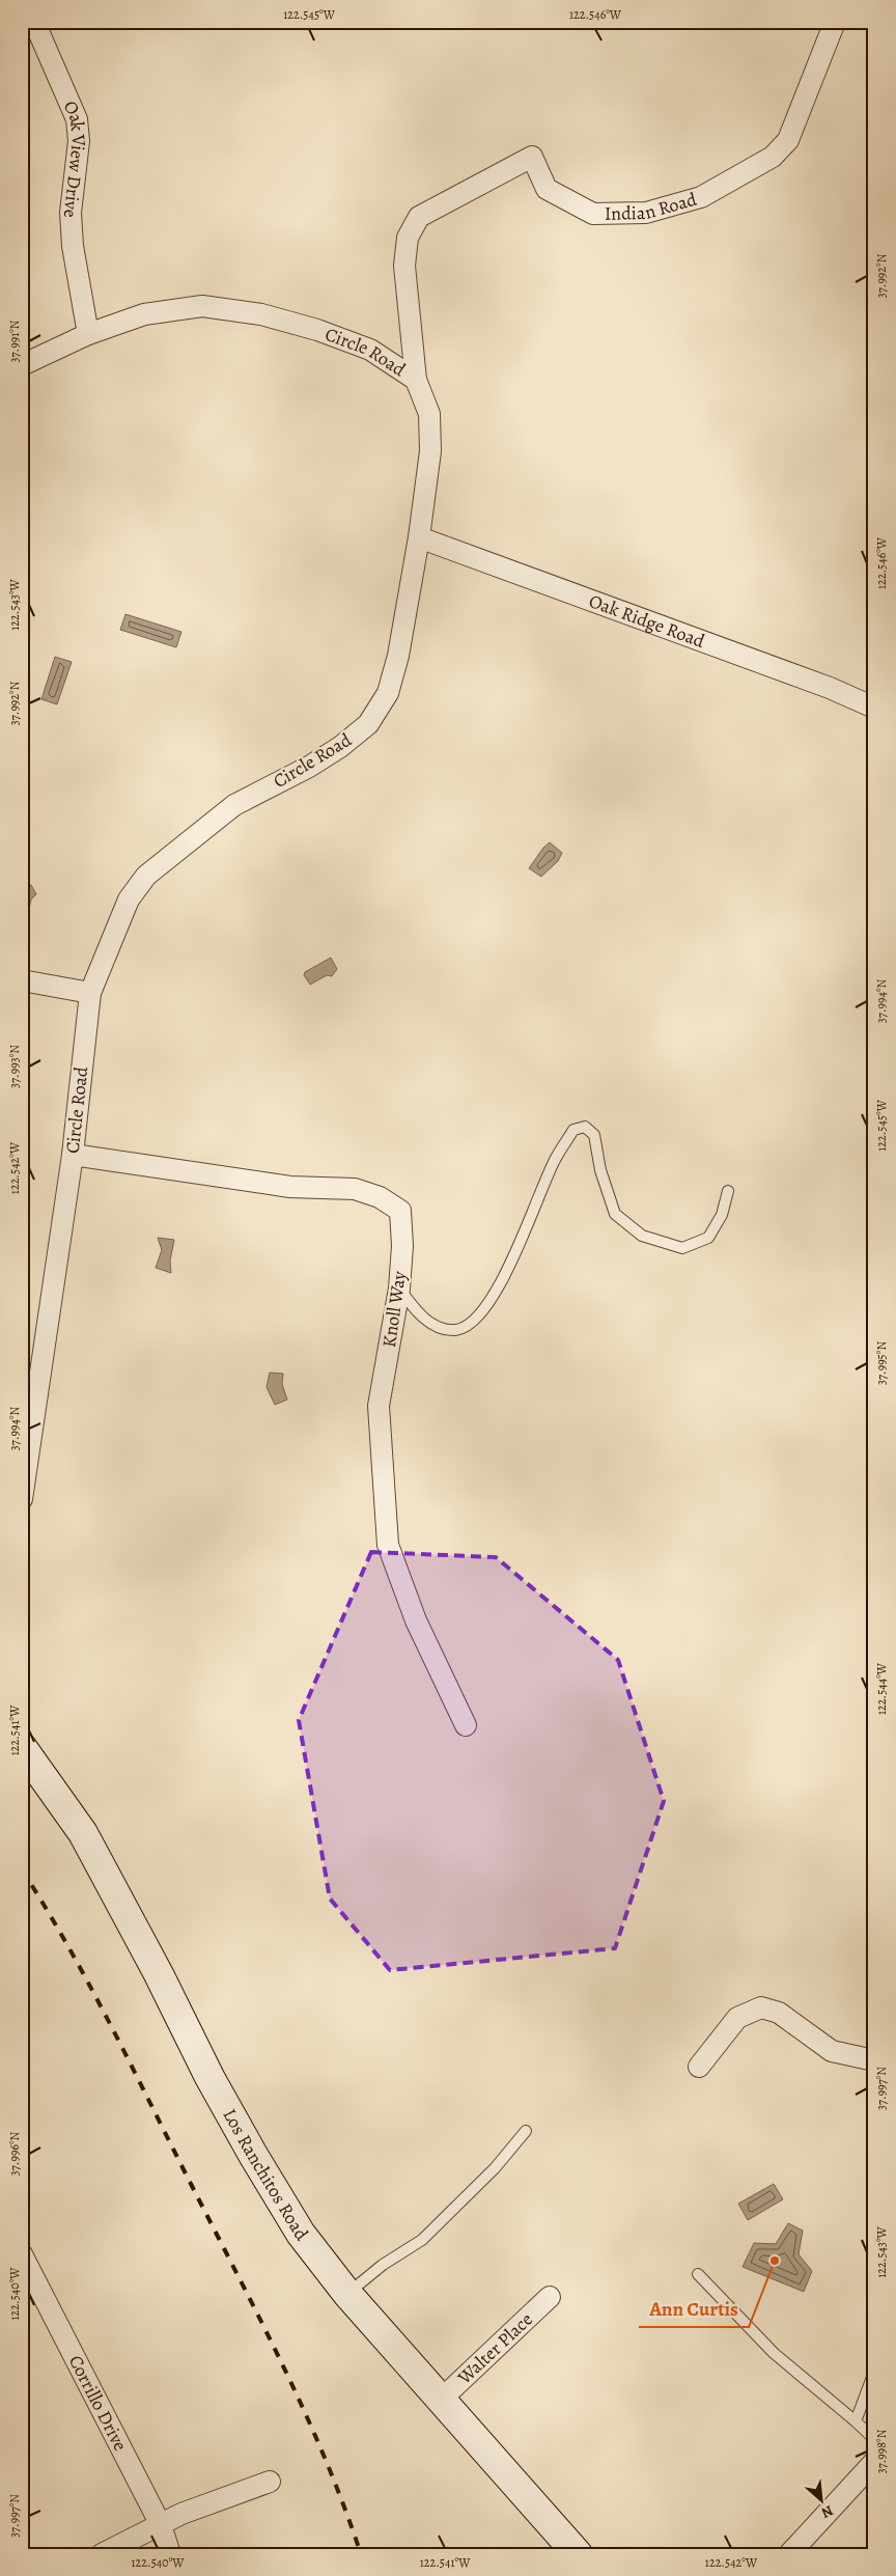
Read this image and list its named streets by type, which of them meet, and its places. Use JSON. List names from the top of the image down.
{
  "streets": {
    "main road": ["Los Ranchitos Road"],
    "street": [
      "Oak View Drive",
      "Indian Road",
      "Circle Road",
      "Oak Ridge Road",
      "Knoll Way",
      "Walter Place",
      "Corrillo Drive"
    ]
  },
  "crossings": [
    ["Oak View Drive", "Circle Road"],
    ["Indian Road", "Circle Road"],
    ["Circle Road", "Oak Ridge Road"],
    ["Circle Road", "Knoll Way"],
    ["Los Ranchitos Road", "Walter Place"]
  ],
  "places": ["Ann Curtis"],
  "north": "bottom right",
  "coordinates": [
    "122.545°W",
    "122.546°W",
    "37.992°N",
    "37.991°N",
    "122.543°W",
    "37.994°N",
    "37.993°N",
    "122.542°W",
    "37.995°N",
    "122.544°W",
    "122.541°W",
    "37.997°N",
    "37.996°N",
    "122.540°W",
    "37.998°N"
  ]
}
